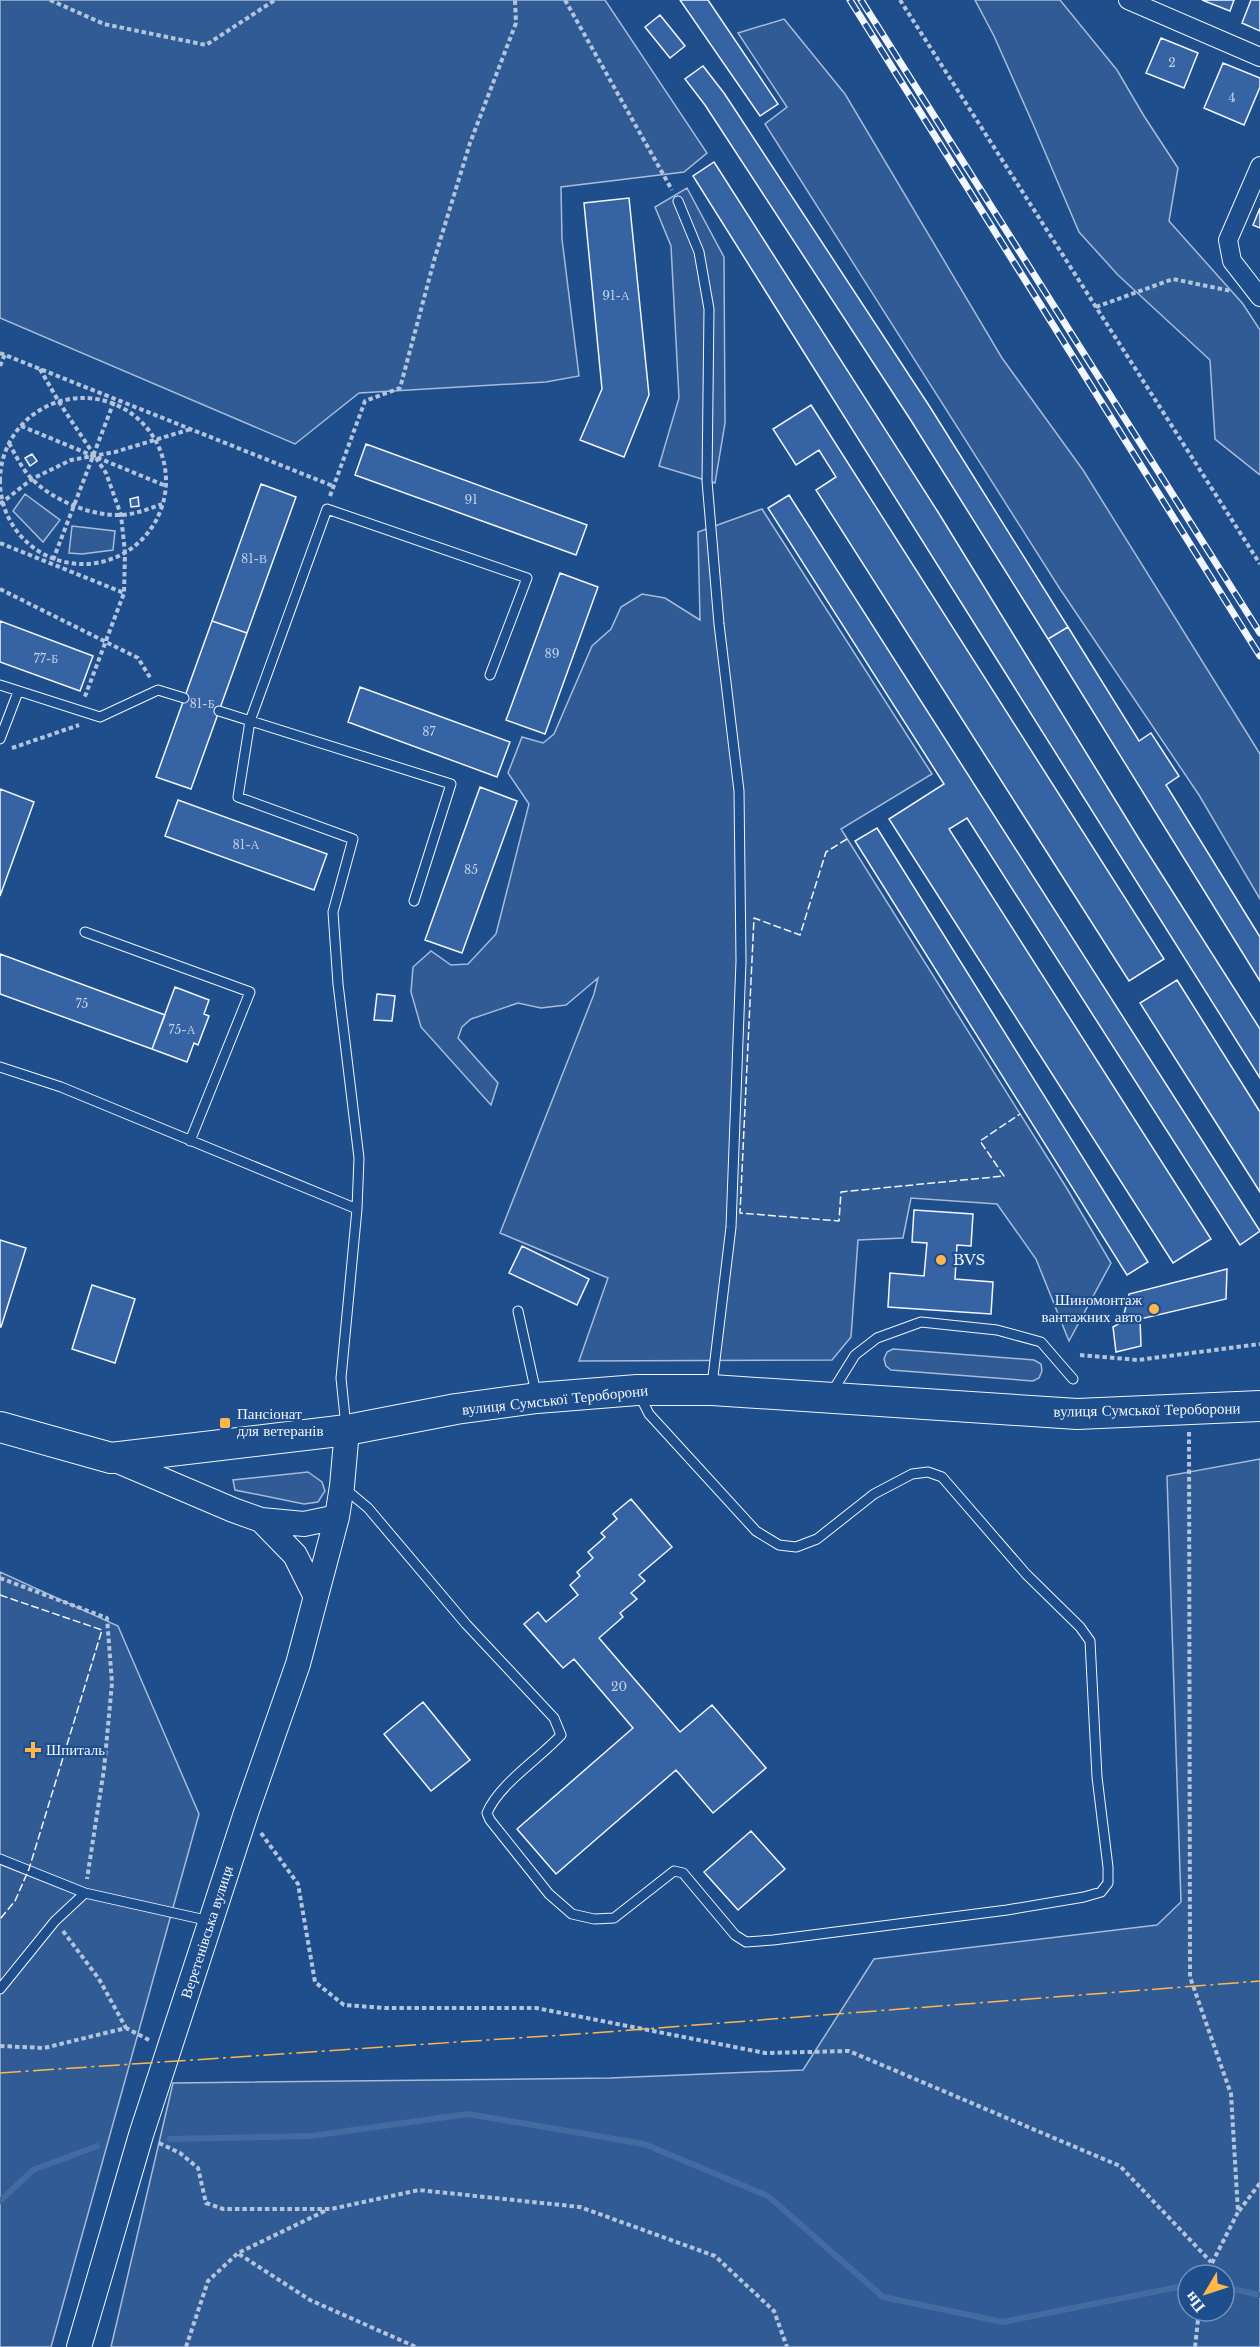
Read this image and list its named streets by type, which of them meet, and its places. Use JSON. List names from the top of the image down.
{
  "streets": {
    "main road": ["вулиця Сумської Тероборони"],
    "street": ["Веретенівська вулиця"]
  },
  "crossings": [
    ["вулиця Сумської Тероборони", "Веретенівська вулиця"]
  ],
  "places": {
    "other": ["BVS", "Шиномонтаж вантажних авто"],
    "transit": ["Пансіонат для ветеранів"],
    "health": ["Шпиталь"]
  },
  "house_numbers": [
    "2",
    "4",
    "91-А",
    "91",
    "81-В",
    "89",
    "77-Б",
    "81-Б",
    "87",
    "81-А",
    "85",
    "75",
    "75-А",
    "20"
  ],
  "north": "bottom left"
}
